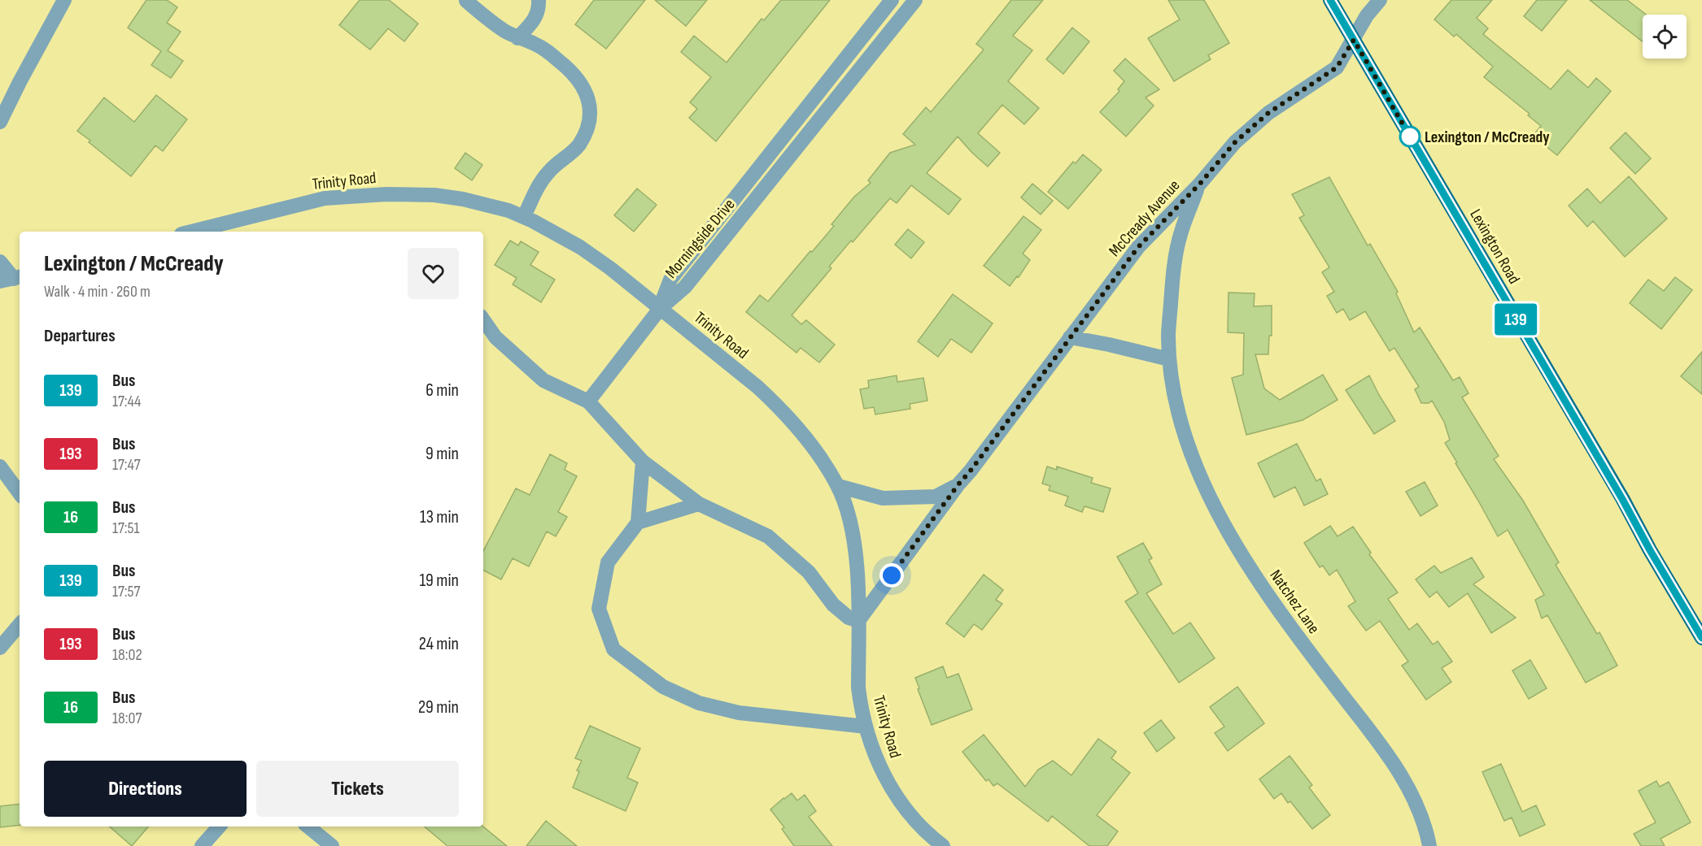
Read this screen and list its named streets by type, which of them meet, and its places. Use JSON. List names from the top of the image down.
{
  "streets": {
    "main road": ["Lexington Road"],
    "street": [
      "Trinity Road",
      "McCready Avenue",
      "Morningside Drive",
      "Natchez Lane"
    ]
  },
  "crossings": [
    ["Trinity Road", "McCready Avenue"],
    ["Trinity Road", "Morningside Drive"],
    ["McCready Avenue", "Lexington Road"],
    ["McCready Avenue", "Natchez Lane"]
  ],
  "places": ["Lexington / McCready"],
  "lines": ["bus line 139"],
  "page": {
    "on_map": "139",
    "heading": [
      ["Lexington / McCready", "Walk · 4 min · 260 m"],
      "Departures"
    ],
    "list": [
      {
        "mark": "139",
        "name": "Bus",
        "note": "17:44",
        "value": "6 min"
      },
      {
        "mark": "193",
        "name": "Bus",
        "note": "17:47",
        "value": "9 min"
      },
      {
        "mark": "16",
        "name": "Bus",
        "note": "17:51",
        "value": "13 min"
      },
      {
        "mark": "139",
        "name": "Bus",
        "note": "17:57",
        "value": "19 min"
      },
      {
        "mark": "193",
        "name": "Bus",
        "note": "18:02",
        "value": "24 min"
      },
      {
        "mark": "16",
        "name": "Bus",
        "note": "18:07",
        "value": "29 min"
      }
    ],
    "buttons": ["Directions", "Tickets"]
  }
}
